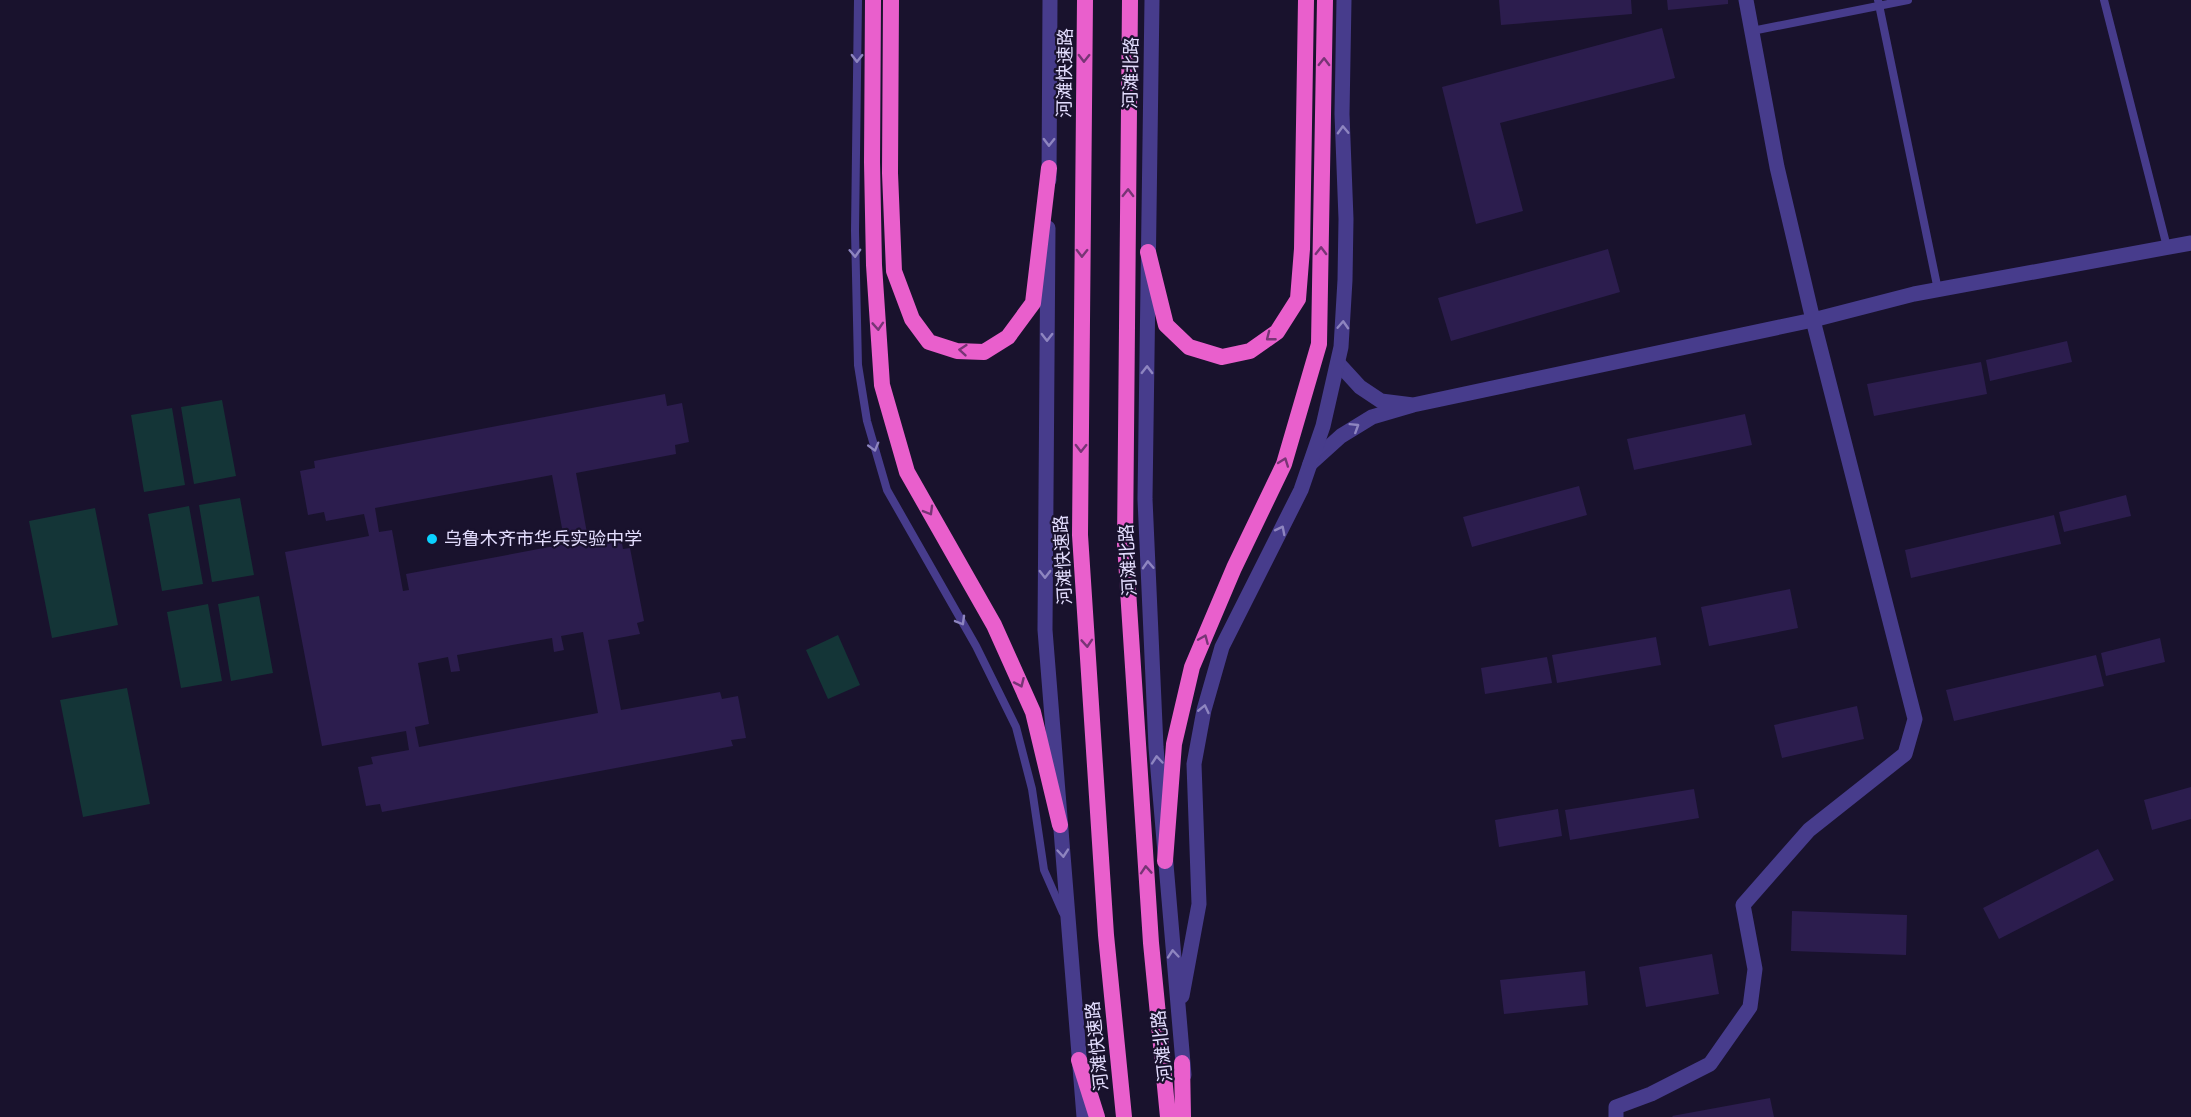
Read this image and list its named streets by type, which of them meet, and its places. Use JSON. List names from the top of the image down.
{
  "streets": {
    "highway": ["河滩快速路"],
    "street": ["河滩北路"]
  },
  "places": ["乌鲁木齐市华兵实验中学"]
}
